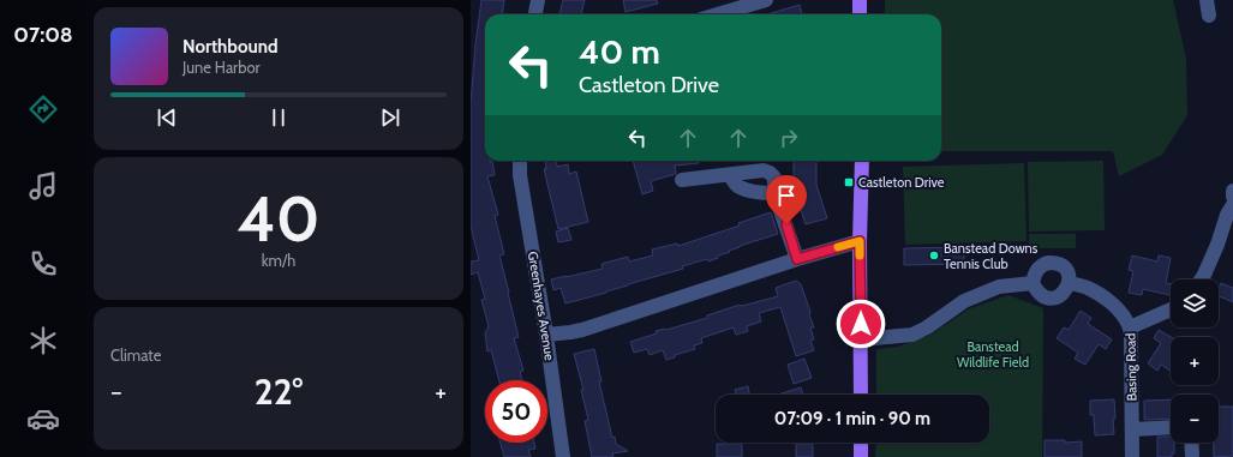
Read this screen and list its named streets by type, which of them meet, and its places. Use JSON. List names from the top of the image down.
{
  "streets": {
    "street": ["Greenhayes Avenue", "Basing Road"]
  },
  "parks": ["Banstead Wildlife Field"],
  "places": {
    "transit": ["Castleton Drive"],
    "other": ["Banstead Downs Tennis Club"]
  },
  "page": {
    "tabs": "07:08",
    "turn": ["40 m", "Castleton Drive"],
    "song": ["Northbound", "June Harbor"],
    "tile": [
      ["40", "km/h"],
      "Climate"
    ],
    "map_buttons": ["+", "−"],
    "heat": ["−", "22°", "+"],
    "limit": "50",
    "trip": "07:09 · 1 min · 90 m"
  }
}
